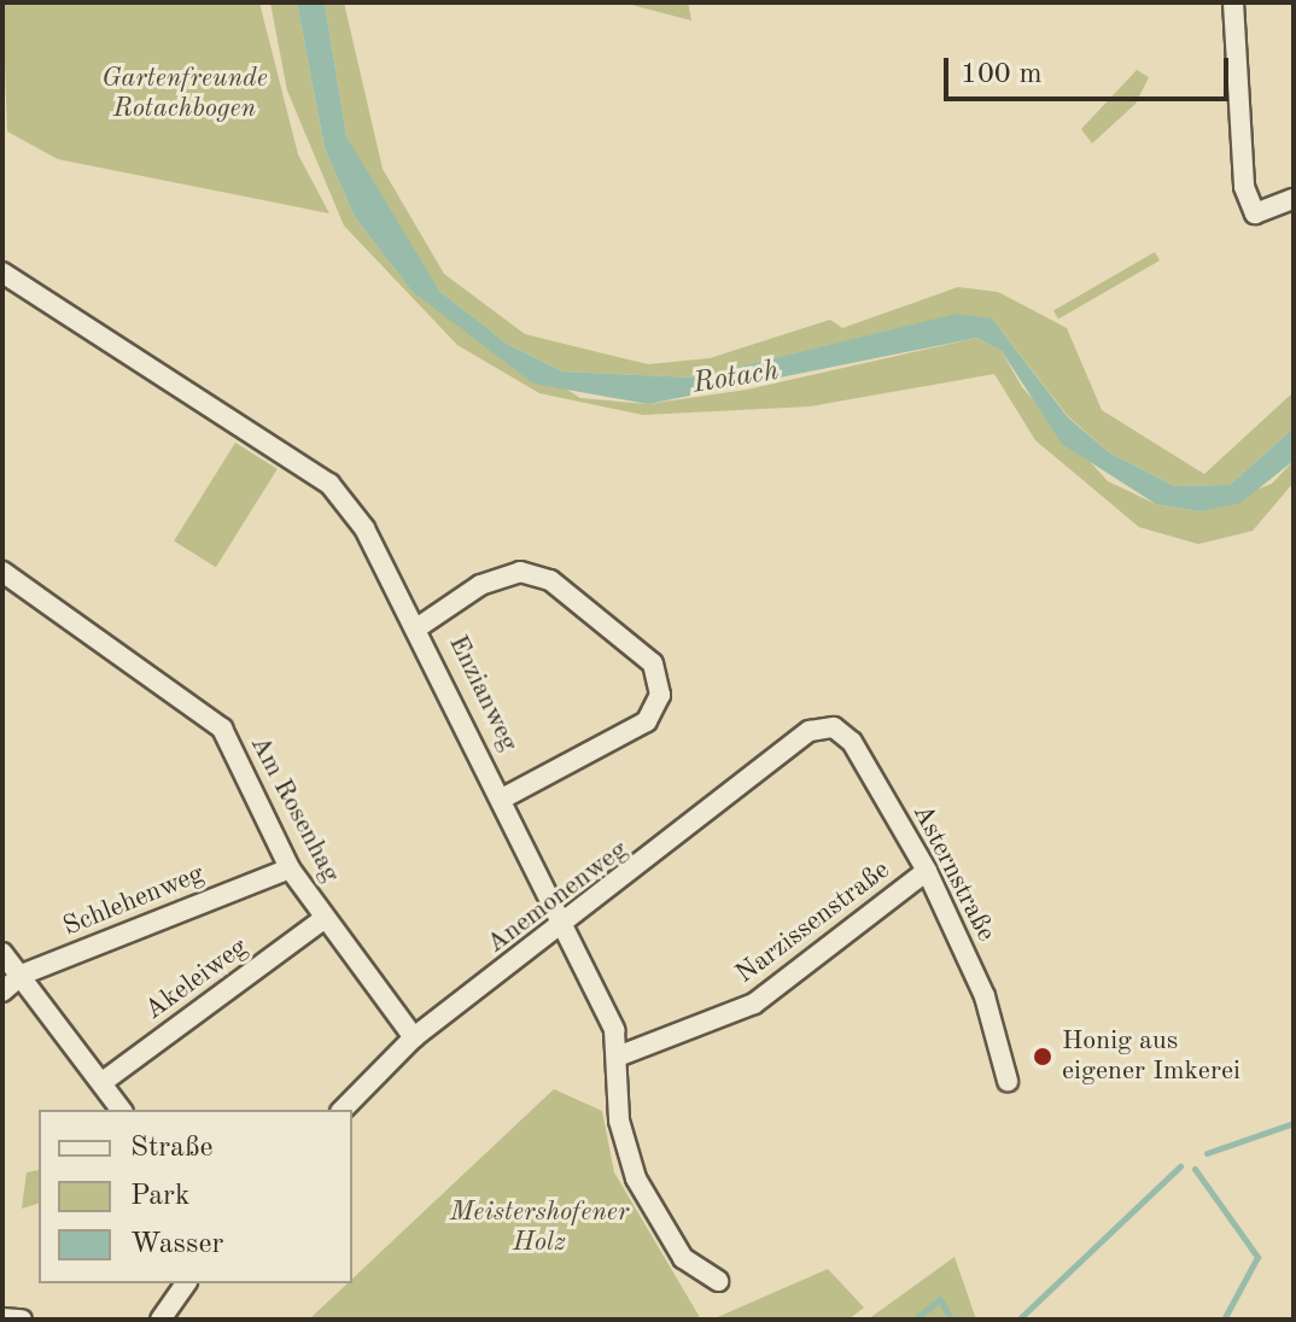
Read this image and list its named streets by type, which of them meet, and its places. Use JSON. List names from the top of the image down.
{
  "streets": {
    "street": [
      "Enzianweg",
      "Am Rosenhag",
      "Asternstraße",
      "Anemonenweg",
      "Schlehenweg",
      "Narzissenstraße",
      "Akeleiweg"
    ]
  },
  "crossings": [
    ["Enzianweg", "Anemonenweg"],
    ["Enzianweg", "Narzissenstraße"],
    ["Am Rosenhag", "Anemonenweg"],
    ["Am Rosenhag", "Schlehenweg"],
    ["Am Rosenhag", "Akeleiweg"],
    ["Asternstraße", "Anemonenweg"],
    ["Asternstraße", "Narzissenstraße"]
  ],
  "water": ["Rotach"],
  "parks": ["Gartenfreunde Rotachbogen", "Meistershofener Holz"],
  "places": ["Honig aus eigener Imkerei"],
  "legend": ["Straße", "Park", "Wasser"],
  "scale_bar": "100 m"
}
